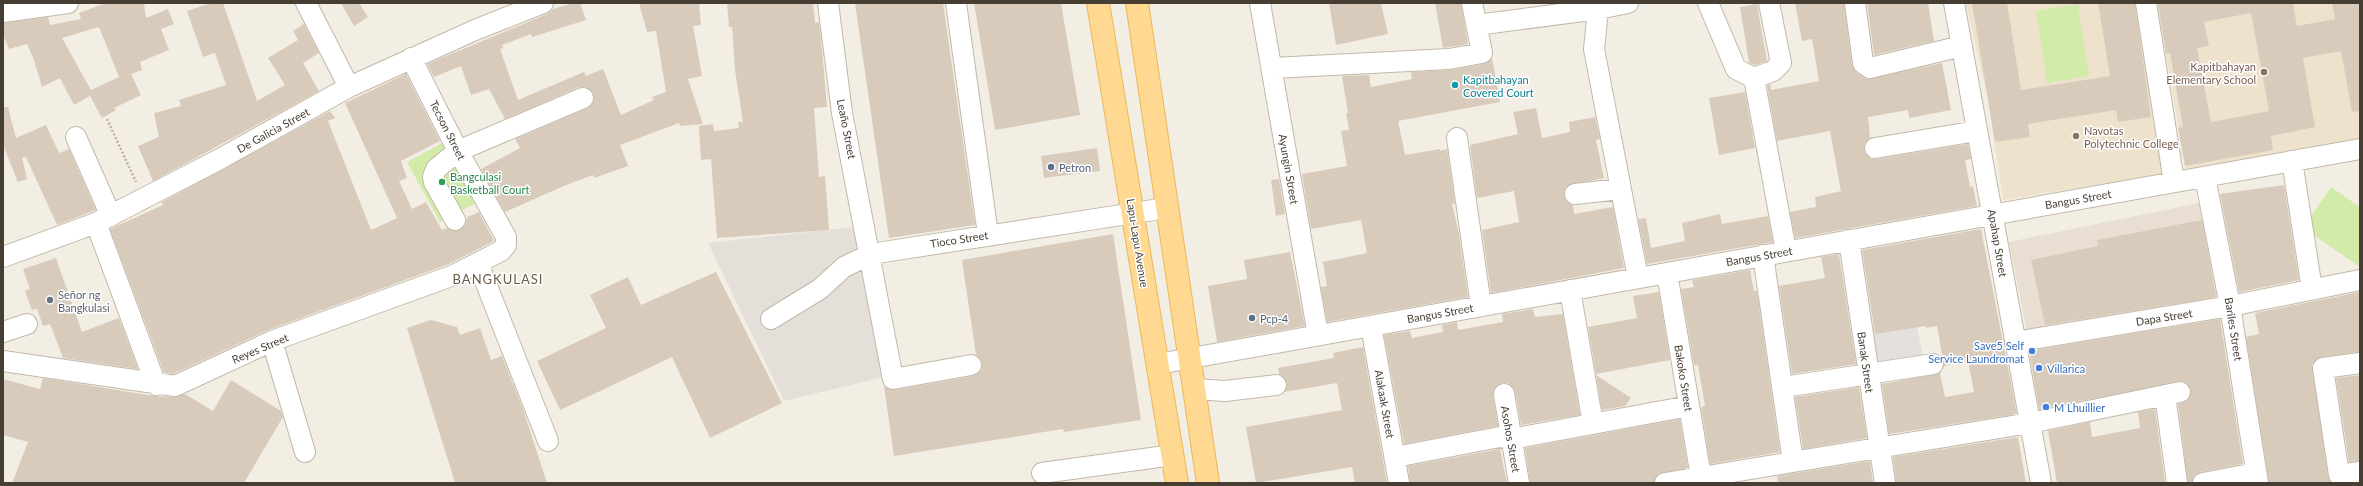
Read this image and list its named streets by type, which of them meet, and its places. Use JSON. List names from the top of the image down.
{
  "streets": {
    "main road": ["Lapu-Lapu Avenue"],
    "street": [
      "Leaño Street",
      "De Galicia Street",
      "Tecson Street",
      "Ayungin Street",
      "Bangus Street",
      "Tioco Street",
      "Apahap Street",
      "Dapa Street",
      "Bariles Street",
      "Reyes Street",
      "Banak Street",
      "Bakoko Street",
      "Alakaak Street",
      "Asohos Street"
    ]
  },
  "crossings": [
    ["Leaño Street", "Tioco Street"],
    ["De Galicia Street", "Tecson Street"],
    ["Tecson Street", "Reyes Street"],
    ["Ayungin Street", "Bangus Street"],
    ["Bangus Street", "Lapu-Lapu Avenue"],
    ["Bangus Street", "Apahap Street"],
    ["Bangus Street", "Bariles Street"],
    ["Bangus Street", "Banak Street"],
    ["Bangus Street", "Bakoko Street"],
    ["Bangus Street", "Alakaak Street"],
    ["Tioco Street", "Lapu-Lapu Avenue"],
    ["Apahap Street", "Dapa Street"],
    ["Dapa Street", "Bariles Street"]
  ],
  "districts": ["BANGKULASI"],
  "places": [
    "Kapitbahayan Elementary School",
    "Kapitbahayan Covered Court",
    "Navotas Polytechnic College",
    "Petron",
    "Bangculasi Basketball Court",
    "Señor ng Bangkulasi",
    "Pcp-4",
    "Save5 Self Service Laundromat",
    "Villarica",
    "M Lhuillier"
  ]
}
